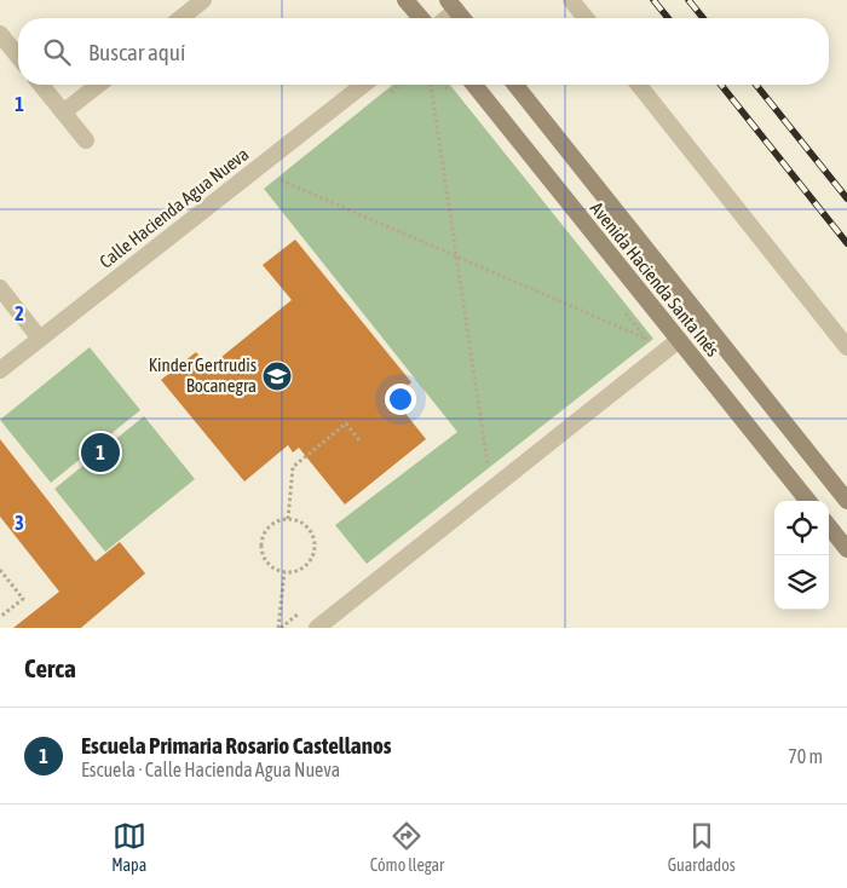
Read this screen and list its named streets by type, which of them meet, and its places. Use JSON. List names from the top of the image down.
{
  "streets": {
    "main road": ["Avenida Hacienda Santa Inés"],
    "street": ["Calle Hacienda Agua Nueva"]
  },
  "places": {
    "school or university": ["Kinder Gertrudis Bocanegra"]
  },
  "page": {
    "search": "Buscar aquí",
    "pins": "1",
    "heading": "Cerca",
    "list": [
      {
        "mark": "1",
        "name": "Escuela Primaria Rosario Castellanos",
        "note": "Escuela · Calle Hacienda Agua Nueva",
        "value": "70 m"
      }
    ],
    "nav": ["Mapa", "Cómo llegar", "Guardados"]
  },
  "grid": {
    "rows": ["1", "2", "3"]
  }
}
